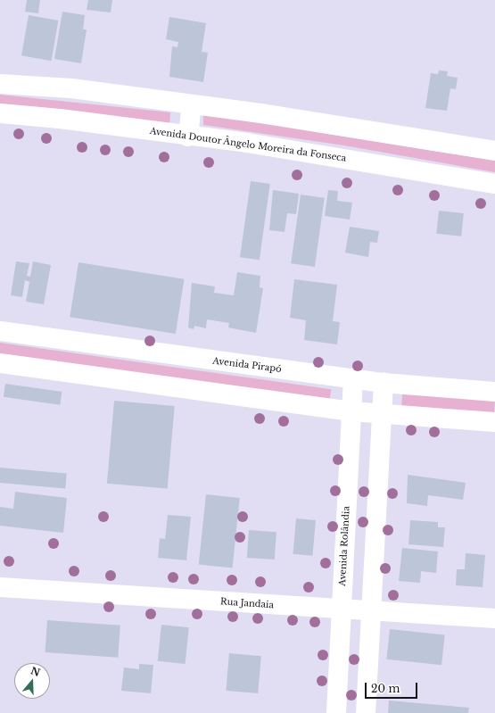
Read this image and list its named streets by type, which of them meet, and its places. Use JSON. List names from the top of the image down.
{
  "streets": {
    "street": [
      "Avenida Doutor Ângelo Moreira da Fonseca",
      "Avenida Pirapó",
      "Avenida Rolândia",
      "Rua Jandaia"
    ]
  },
  "crossings": [
    ["Avenida Pirapó", "Avenida Rolândia"],
    ["Avenida Rolândia", "Rua Jandaia"]
  ],
  "scale_bar": "20 m",
  "north": "top"
}
